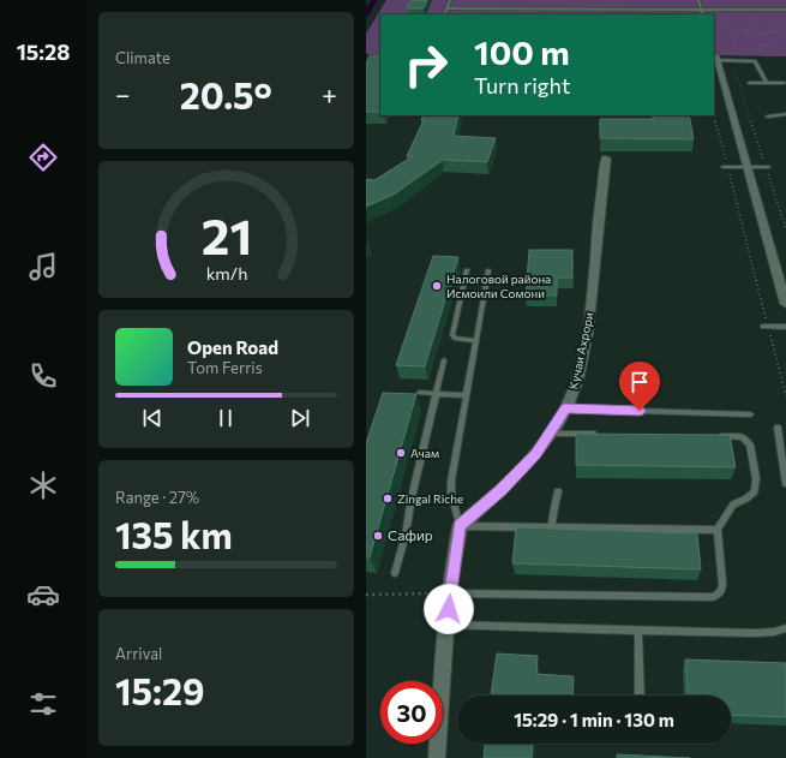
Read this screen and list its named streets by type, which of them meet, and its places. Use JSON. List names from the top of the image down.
{
  "streets": {
    "street": ["Кучаи Ахрори"]
  },
  "places": [
    "Налоговой района Исмоили Сомони",
    "Ачам",
    "Zingal Riche",
    "Сафир"
  ],
  "page": {
    "tabs": "15:28",
    "tile": [
      "Climate",
      ["Range · 27%", "135 km"],
      ["Arrival", "15:29"]
    ],
    "turn": ["100 m", "Turn right"],
    "heat": ["−", "20.5°", "+"],
    "song": ["Open Road", "Tom Ferris"],
    "limit": "30",
    "trip": "15:29 · 1 min · 130 m",
    "gauge": ["21", "km/h"]
  }
}
